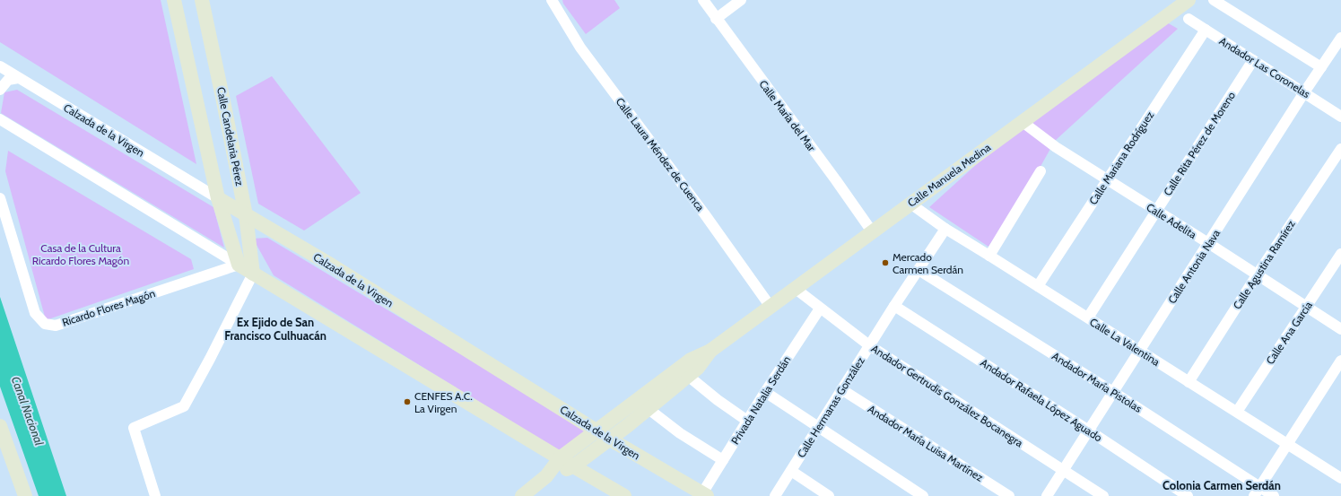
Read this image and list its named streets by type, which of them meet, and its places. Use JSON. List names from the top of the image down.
{
  "streets": {
    "main road": ["Calzada de la Virgen", "Calle Candelaria Pérez", "Calle Manuela Medina"],
    "street": [
      "Andador Las Coronelas",
      "Calle María del Mar",
      "Calle Rita Pérez de Moreno",
      "Calle Laura Méndez de Cuenca",
      "Calle Mariana Rodríguez",
      "Calle Adelita",
      "Calle Agustina Ramírez",
      "Calle Antonia Nava",
      "Ricardo Flores Magón",
      "Calle Ana García",
      "Calle La Valentina",
      "Andador María Pistolas",
      "Andador Gertrudis González Bocanegra",
      "Privada Natalia Serdán",
      "Andador Rafaela López Aguado",
      "Calle Hermanas González",
      "Andador María Luisa Martínez"
    ]
  },
  "crossings": [
    ["Andador Las Coronelas", "Calle Rita Pérez de Moreno"],
    ["Andador Las Coronelas", "Calle Mariana Rodríguez"],
    ["Andador Las Coronelas", "Calle Antonia Nava"],
    ["Calle María del Mar", "Calle Manuela Medina"],
    ["Calzada de la Virgen", "Calle Candelaria Pérez"],
    ["Calzada de la Virgen", "Privada Natalia Serdán"],
    ["Calle Rita Pérez de Moreno", "Calle Adelita"],
    ["Calle Rita Pérez de Moreno", "Calle La Valentina"],
    ["Calle Laura Méndez de Cuenca", "Calle Manuela Medina"],
    ["Calle Mariana Rodríguez", "Calle Adelita"],
    ["Calle Mariana Rodríguez", "Calle La Valentina"],
    ["Calle Manuela Medina", "Calle Adelita"],
    ["Calle Manuela Medina", "Calle La Valentina"],
    ["Calle Manuela Medina", "Andador Gertrudis González Bocanegra"],
    ["Calle Adelita", "Calle Agustina Ramírez"],
    ["Calle Adelita", "Calle Antonia Nava"],
    ["Calle Adelita", "Calle Ana García"],
    ["Calle Agustina Ramírez", "Calle La Valentina"],
    ["Calle Antonia Nava", "Calle La Valentina"],
    ["Calle Antonia Nava", "Andador María Pistolas"],
    ["Calle Antonia Nava", "Andador Gertrudis González Bocanegra"],
    ["Calle Antonia Nava", "Andador Rafaela López Aguado"],
    ["Calle Ana García", "Calle La Valentina"],
    ["Calle La Valentina", "Calle Hermanas González"],
    ["Andador María Pistolas", "Calle Hermanas González"],
    ["Andador Gertrudis González Bocanegra", "Privada Natalia Serdán"],
    ["Andador Gertrudis González Bocanegra", "Calle Hermanas González"],
    ["Andador Rafaela López Aguado", "Calle Hermanas González"],
    ["Calle Hermanas González", "Andador María Luisa Martínez"]
  ],
  "districts": ["Ex Ejido de San Francisco Culhuacán", "Colonia Carmen Serdán"],
  "water": ["Canal Nacional"],
  "parks": ["Casa de la Cultura Ricardo Flores Magón"],
  "places": ["Mercado Carmen Serdán", "CENFES A.C. La Virgen"]
}
